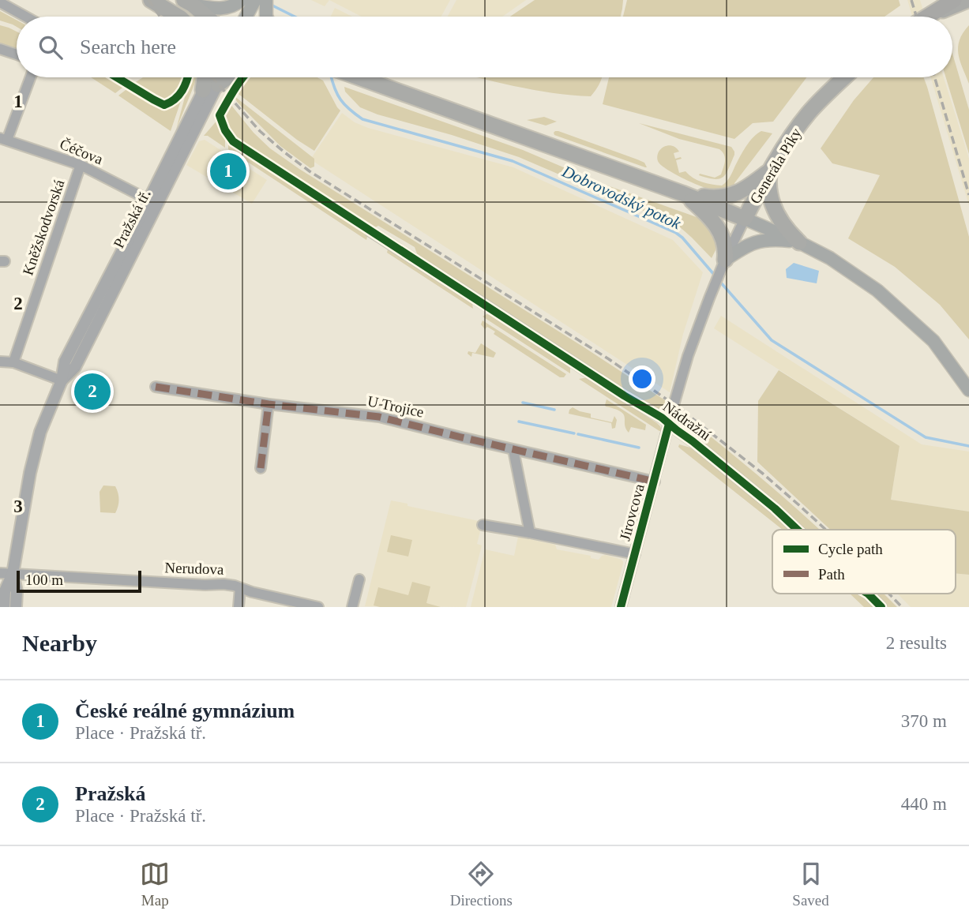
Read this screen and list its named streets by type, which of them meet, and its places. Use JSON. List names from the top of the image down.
{
  "streets": {
    "main road": ["Generála Píky"],
    "street": [
      "Čéčova",
      "Pražská tř.",
      "Kněžskodvorská",
      "U Trojice",
      "Nádražní",
      "Jírovcova",
      "Nerudova"
    ]
  },
  "crossings": [
    ["Čéčova", "Pražská tř."],
    ["Čéčova", "Kněžskodvorská"],
    ["Generála Píky", "Jírovcova"],
    ["Pražská tř.", "Nerudova"],
    ["U Trojice", "Jírovcova"],
    ["Nádražní", "Jírovcova"]
  ],
  "water": ["Dobrovodský potok"],
  "legend": ["Cycle path", "Path"],
  "scale_bar": "100 m",
  "page": {
    "search": "Search here",
    "pins": ["1", "2"],
    "scale": "100 m",
    "heading": ["Nearby", "2 results"],
    "list": [
      {
        "mark": "1",
        "name": "České reálné gymnázium",
        "note": "Place · Pražská tř.",
        "value": "370 m"
      },
      {
        "mark": "2",
        "name": "Pražská",
        "note": "Place · Pražská tř.",
        "value": "440 m"
      }
    ],
    "nav": ["Map", "Directions", "Saved"]
  },
  "grid": {
    "rows": ["1", "2", "3"]
  }
}
